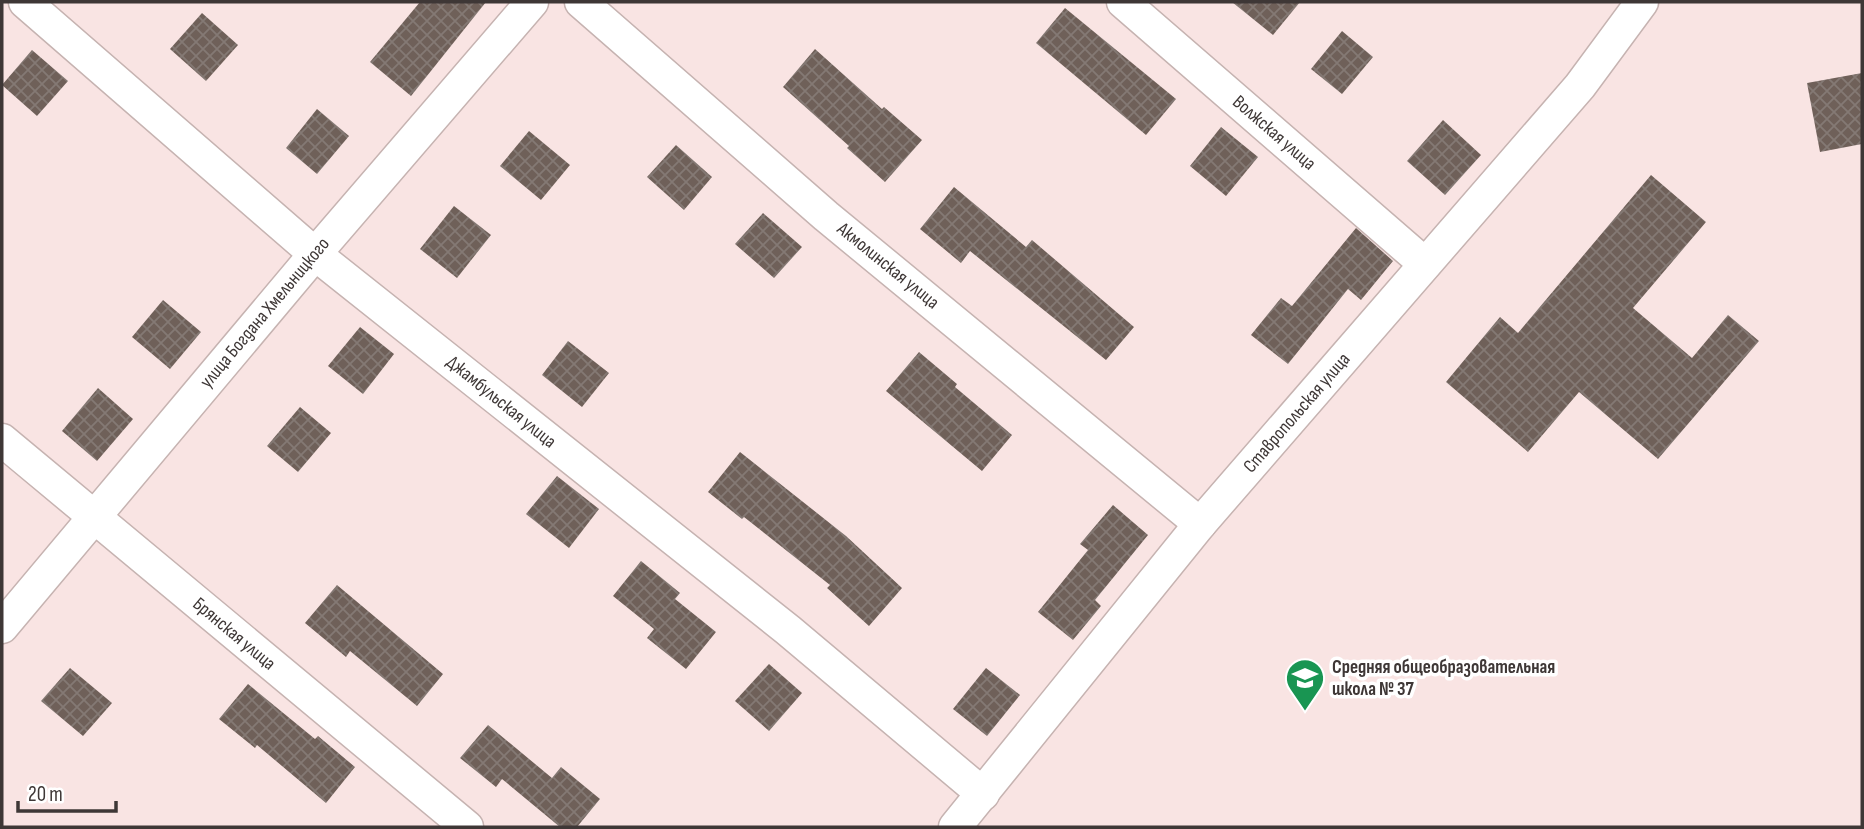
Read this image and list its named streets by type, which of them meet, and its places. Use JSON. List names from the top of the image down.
{
  "streets": {
    "street": [
      "Волжская улица",
      "Акмолинская улица",
      "улица Богдана Хмельницкого",
      "Джамбульская улица",
      "Ставропольская улица",
      "Брянская улица"
    ]
  },
  "crossings": [
    ["Волжская улица", "Ставропольская улица"],
    ["Акмолинская улица", "Ставропольская улица"],
    ["улица Богдана Хмельницкого", "Джамбульская улица"],
    ["улица Богдана Хмельницкого", "Брянская улица"],
    ["Джамбульская улица", "Ставропольская улица"]
  ],
  "places": {
    "school or university": ["Средняя общеобразовательная школа № 37"]
  },
  "scale_bar": "20 m"
}
